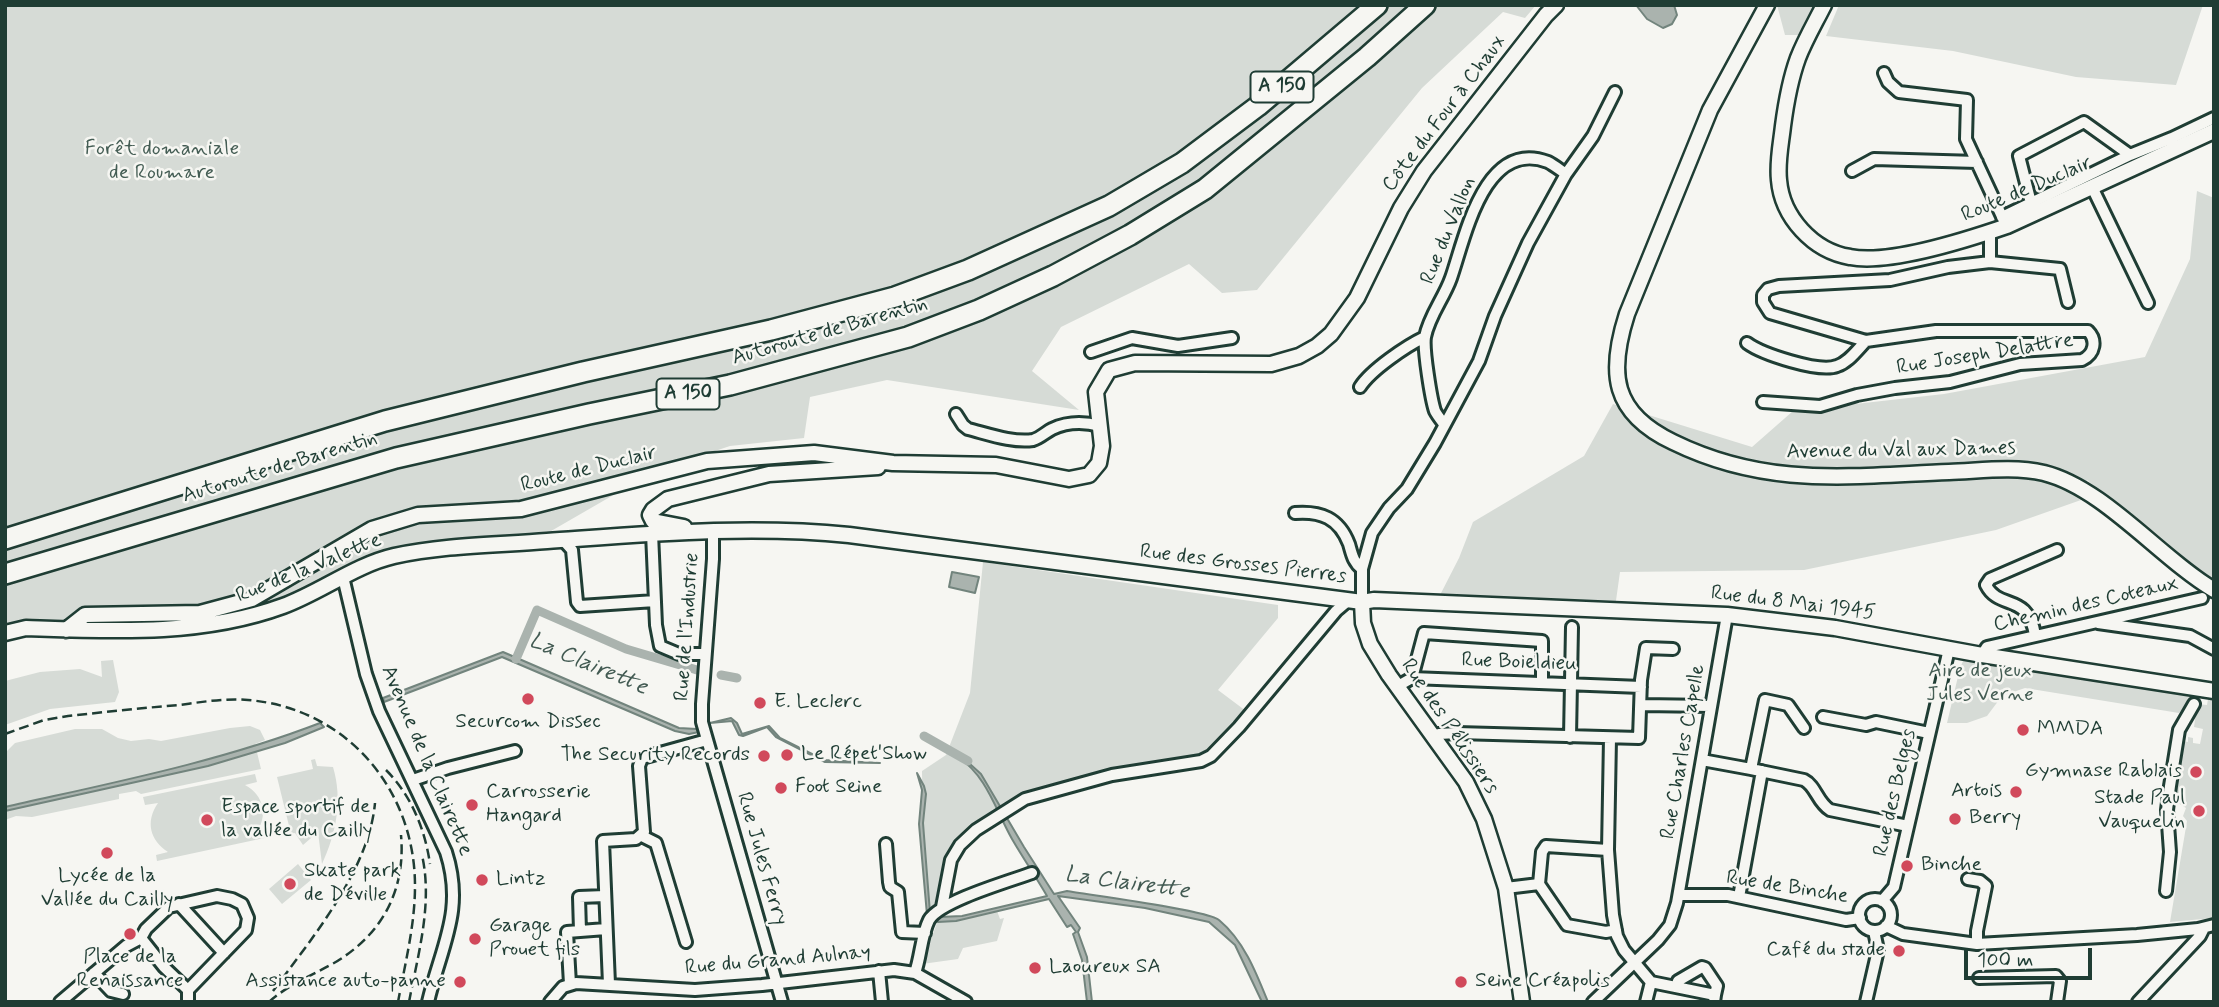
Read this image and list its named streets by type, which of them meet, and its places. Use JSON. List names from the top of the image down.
{
  "streets": {
    "highway": ["A 150", "Autoroute de Barentin"],
    "street": [
      "Côte du Four à Chaux",
      "Route de Duclair",
      "Rue du Vallon",
      "Rue Joseph Delattre",
      "Avenue du Val aux Dames",
      "Rue des Grosses Pierres",
      "Rue de la Valette",
      "Rue du 8 Mai 1945",
      "Chemin des Coteaux",
      "Rue de l'Industrie",
      "Rue Boieldieu",
      "Rue des Pélissiers",
      "Rue Charles Capelle",
      "Avenue de la Clairette",
      "Rue des Belges",
      "Rue Jules Ferry",
      "Rue de Binche",
      "Rue du Grand Aulnay"
    ]
  },
  "crossings": [
    ["Côte du Four à Chaux", "Route de Duclair"],
    ["Route de Duclair", "Rue de la Valette"],
    ["Rue du Vallon", "Rue des Grosses Pierres"],
    ["Avenue du Val aux Dames", "Chemin des Coteaux"],
    ["Rue des Grosses Pierres", "Rue de la Valette"],
    ["Rue des Grosses Pierres", "Rue du 8 Mai 1945"],
    ["Rue des Grosses Pierres", "Rue de l'Industrie"],
    ["Rue des Grosses Pierres", "Rue des Pélissiers"],
    ["Rue de la Valette", "Rue de l'Industrie"],
    ["Rue de la Valette", "Avenue de la Clairette"],
    ["Rue du 8 Mai 1945", "Chemin des Coteaux"],
    ["Rue du 8 Mai 1945", "Rue des Pélissiers"],
    ["Rue du 8 Mai 1945", "Rue Charles Capelle"],
    ["Rue du 8 Mai 1945", "Rue des Belges"],
    ["Rue de l'Industrie", "Rue Jules Ferry"],
    ["Rue Charles Capelle", "Rue de Binche"],
    ["Rue des Belges", "Rue de Binche"],
    ["Rue Jules Ferry", "Rue du Grand Aulnay"]
  ],
  "water": ["La Clairette"],
  "parks": ["Forêt domaniale de Roumare", "Aire de jeux Jules Verne"],
  "places": [
    "Securcom Dissec",
    "E. Leclerc",
    "MMDA",
    "Le Répet'Show",
    "The Security Records",
    "Gymnase Rablais",
    "Foot Seine",
    "Artois",
    "Carrosserie Hangard",
    "Stade Paul Vauquelin",
    "Berry",
    "Espace sportif de la vallée du Cailly",
    "Lycée de la Vallée du Cailly",
    "Binche",
    "Lintz",
    "Skate park de Déville",
    "Place de la Renaissance",
    "Garage Prouet fils",
    "Café du stade",
    "Laoureux SA",
    "Assistance auto-panne",
    "Seine Créapolis"
  ],
  "scale_bar": "100 m"
}
